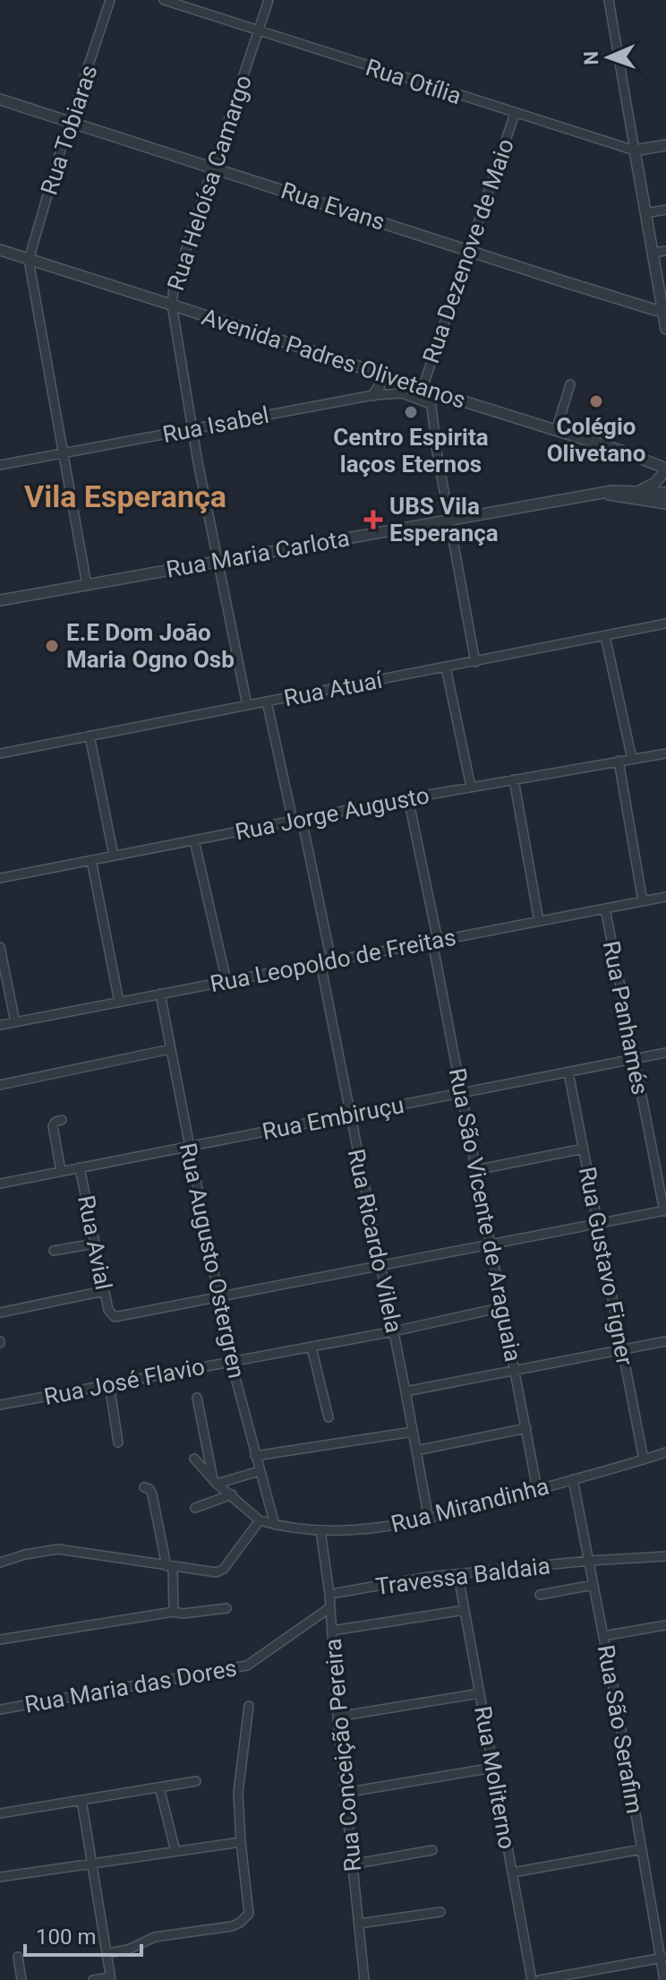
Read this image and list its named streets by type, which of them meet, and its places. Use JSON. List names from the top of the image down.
{
  "streets": {
    "street": [
      "Rua Otília",
      "Rua Tobiaras",
      "Rua Heloísa Camargo",
      "Rua Evans",
      "Rua Dezenove de Maio",
      "Avenida Padres Olivetanos",
      "Rua Isabel",
      "Rua Maria Carlota",
      "Rua Atuaí",
      "Rua Jorge Augusto",
      "Rua Leopoldo de Freitas",
      "Rua Panhamés",
      "Rua Embiruçu",
      "Rua São Vicente de Araguaia",
      "Rua Ricardo Vilela",
      "Rua Avial",
      "Rua Augusto Ostergren",
      "Rua Gustavo Figner",
      "Rua José Flavio",
      "Rua Mirandinha",
      "Travessa Baldaia",
      "Rua Maria das Dores",
      "Rua São Serafim",
      "Rua Conceição Pereira",
      "Rua Moliterno"
    ]
  },
  "crossings": [
    ["Rua Otília", "Rua Heloísa Camargo"],
    ["Rua Otília", "Rua Dezenove de Maio"],
    ["Rua Tobiaras", "Rua Evans"],
    ["Rua Tobiaras", "Avenida Padres Olivetanos"],
    ["Rua Heloísa Camargo", "Rua Evans"],
    ["Rua Heloísa Camargo", "Avenida Padres Olivetanos"],
    ["Rua Heloísa Camargo", "Rua Isabel"],
    ["Rua Heloísa Camargo", "Rua Maria Carlota"],
    ["Rua Heloísa Camargo", "Rua Atuaí"],
    ["Rua Evans", "Rua Dezenove de Maio"],
    ["Rua Dezenove de Maio", "Avenida Padres Olivetanos"],
    ["Rua Dezenove de Maio", "Rua Isabel"],
    ["Rua Dezenove de Maio", "Rua Maria Carlota"],
    ["Rua Dezenove de Maio", "Rua Atuaí"],
    ["Rua Jorge Augusto", "Rua São Vicente de Araguaia"],
    ["Rua Leopoldo de Freitas", "Rua Panhamés"],
    ["Rua Leopoldo de Freitas", "Rua São Vicente de Araguaia"],
    ["Rua Leopoldo de Freitas", "Rua Ricardo Vilela"],
    ["Rua Leopoldo de Freitas", "Rua Augusto Ostergren"],
    ["Rua Panhamés", "Rua Embiruçu"],
    ["Rua Embiruçu", "Rua São Vicente de Araguaia"],
    ["Rua Embiruçu", "Rua Ricardo Vilela"],
    ["Rua Embiruçu", "Rua Avial"],
    ["Rua Embiruçu", "Rua Augusto Ostergren"],
    ["Rua Embiruçu", "Rua Gustavo Figner"],
    ["Rua São Vicente de Araguaia", "Rua José Flavio"],
    ["Rua São Vicente de Araguaia", "Rua Mirandinha"],
    ["Rua Ricardo Vilela", "Rua José Flavio"],
    ["Rua Ricardo Vilela", "Rua Mirandinha"],
    ["Rua Avial", "Rua Augusto Ostergren"],
    ["Rua Augusto Ostergren", "Rua José Flavio"],
    ["Rua Augusto Ostergren", "Rua Mirandinha"],
    ["Rua Gustavo Figner", "Rua Mirandinha"],
    ["Rua Mirandinha", "Rua São Serafim"],
    ["Rua Mirandinha", "Rua Conceição Pereira"],
    ["Travessa Baldaia", "Rua São Serafim"],
    ["Travessa Baldaia", "Rua Moliterno"],
    ["Rua Maria das Dores", "Rua Conceição Pereira"]
  ],
  "districts": ["Vila Esperança"],
  "places": {
    "other": ["Colégio Olivetano", "Centro Espirita laços Eternos", "E.E Dom João Maria Ogno Osb"],
    "health": ["UBS Vila Esperança"]
  },
  "scale_bar": "100 m",
  "north": "left"
}
